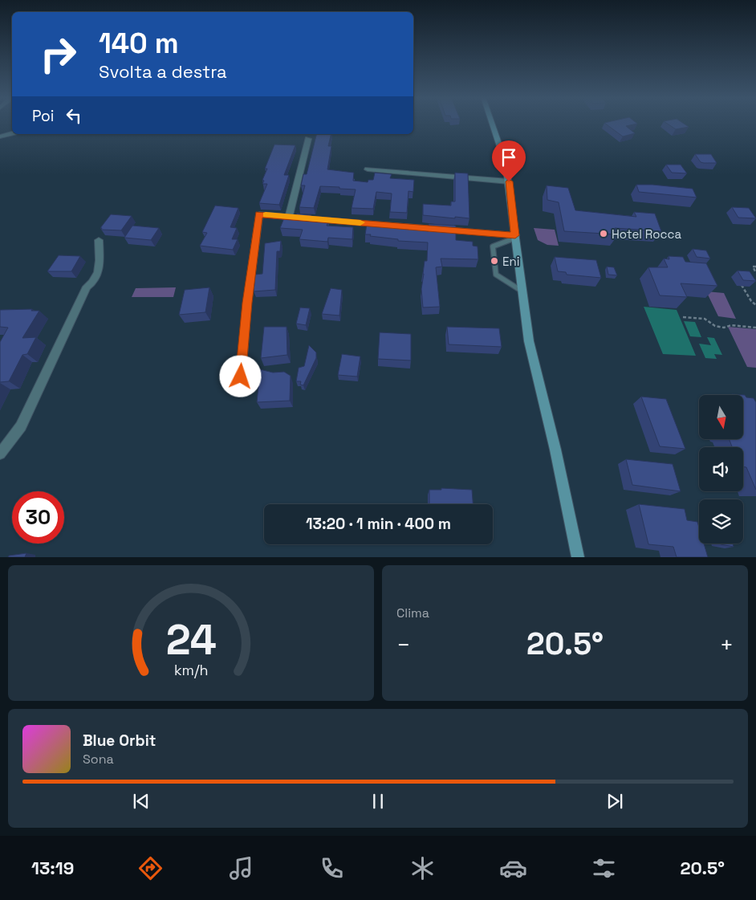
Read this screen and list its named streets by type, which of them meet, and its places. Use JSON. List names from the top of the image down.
{
  "places": ["Hotel Rocca", "Eni"],
  "north": "bottom",
  "page": {
    "turn": ["140 m", "Svolta a destra"],
    "then": "Poi",
    "limit": "30",
    "trip": "13:20 · 1 min · 400 m",
    "tile": "Clima",
    "heat": ["−", "20.5°", "+"],
    "song": ["Blue Orbit", "Sona"],
    "tabs": ["13:19", "20.5°"],
    "gauge": ["24", "km/h"]
  }
}
